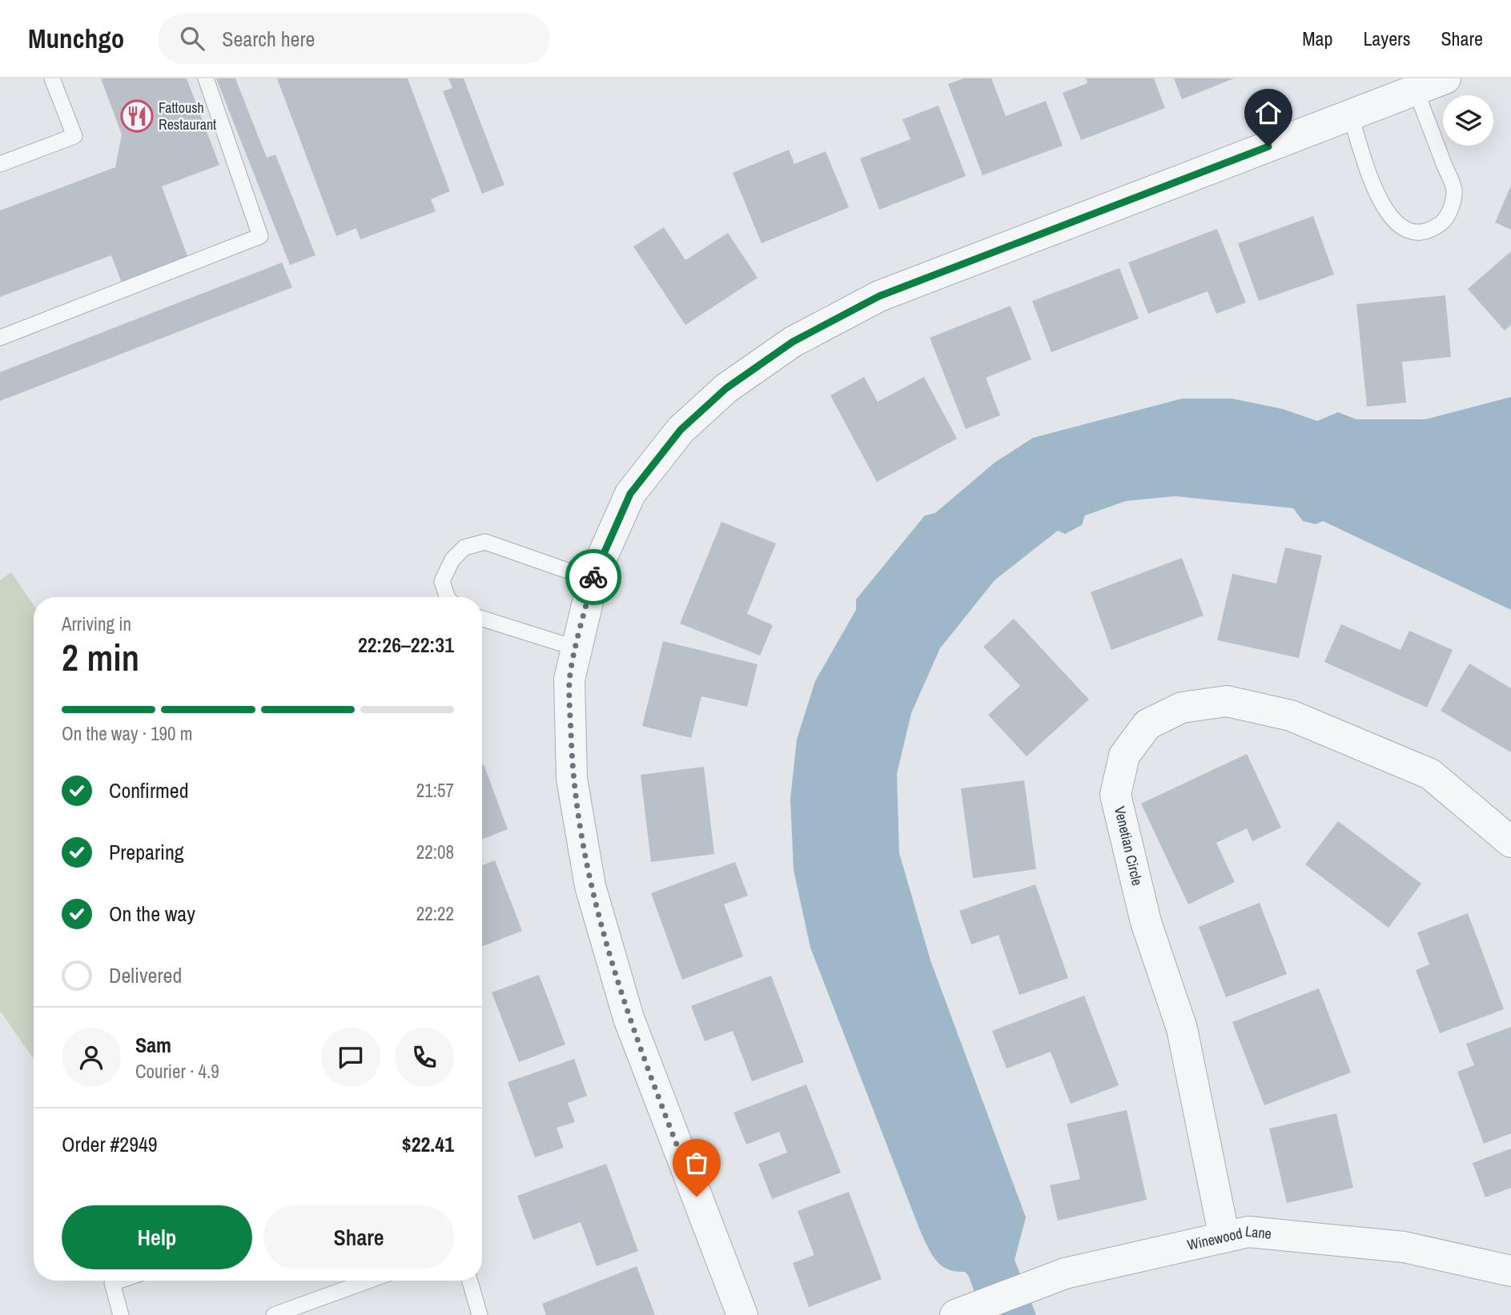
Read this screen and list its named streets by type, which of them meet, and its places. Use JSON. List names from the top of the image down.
{
  "streets": {
    "street": ["Venetian Circle", "Winewood Lane"]
  },
  "crossings": [
    ["Venetian Circle", "Winewood Lane"]
  ],
  "places": {
    "restaurant": ["Fattoush Restaurant"]
  },
  "page": {
    "header": "Munchgo",
    "search": "Search here",
    "nav": ["Map", "Layers", "Share"],
    "heading": ["2 min", "Arriving in", "22:26–22:31"],
    "panel": [
      "Sam",
      "Courier · 4.9",
      "Order #2949",
      "$22.41"
    ],
    "bar": "On the way · 190 m",
    "list": [
      ["Confirmed", "21:57"],
      ["Preparing", "22:08"],
      ["On the way", "22:22"],
      "Delivered"
    ],
    "buttons": ["Help", "Share"]
  }
}
